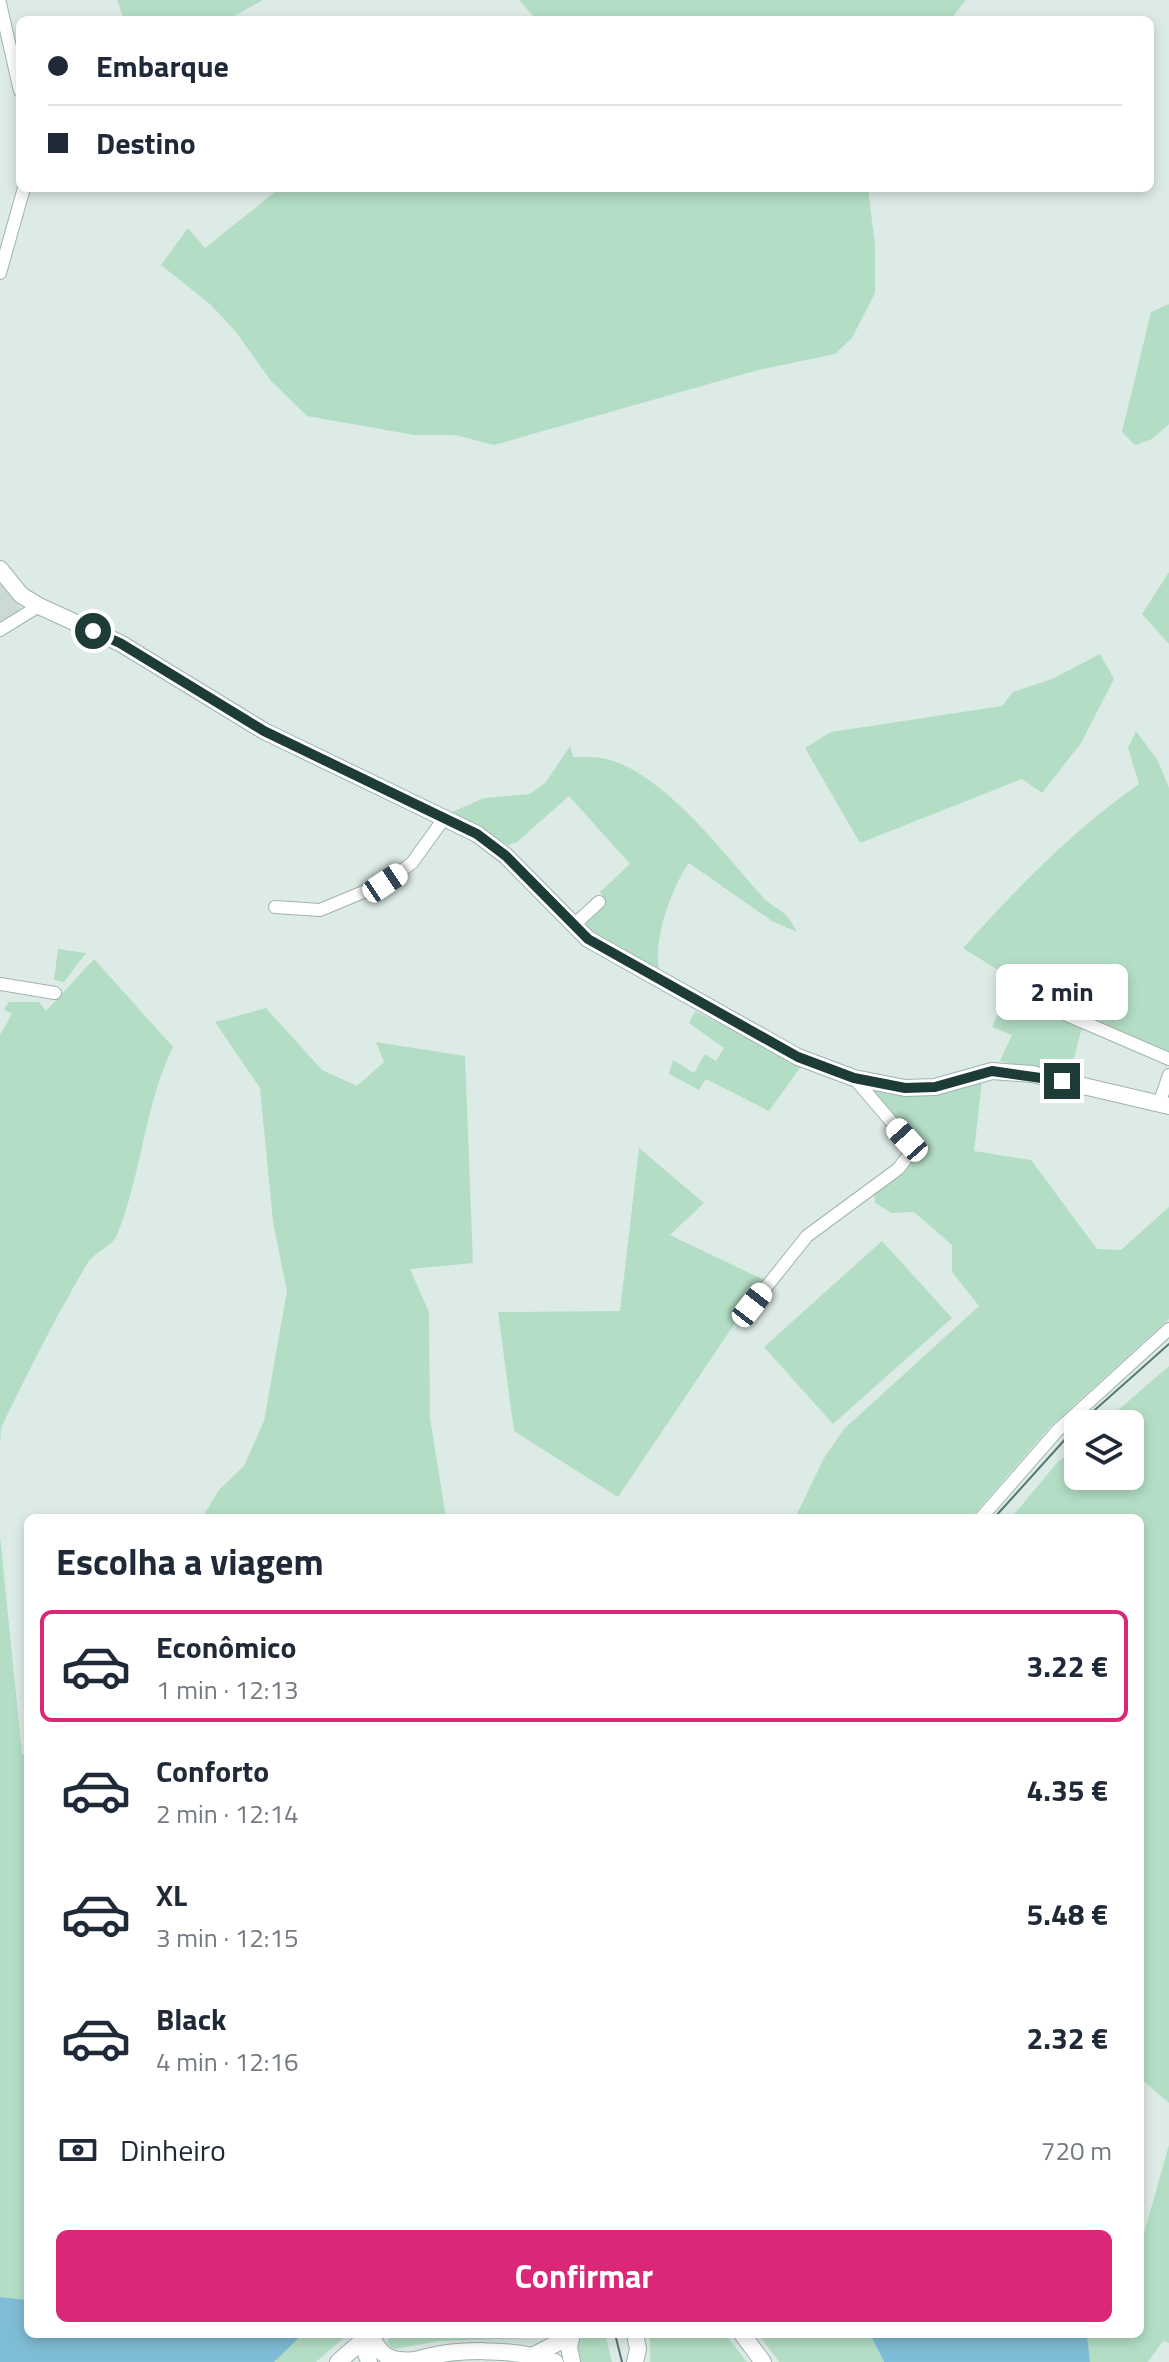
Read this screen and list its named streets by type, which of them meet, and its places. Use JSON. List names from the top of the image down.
{
  "page": {
    "banner": ["Embarque", "Destino"],
    "bubble": "2 min",
    "heading": "Escolha a viagem",
    "list": [
      {
        "name": "Econômico",
        "note": "1 min · 12:13",
        "value": "3.22 €"
      },
      {
        "name": "Conforto",
        "note": "2 min · 12:14",
        "value": "4.35 €"
      },
      {
        "name": "XL",
        "note": "3 min · 12:15",
        "value": "5.48 €"
      },
      {
        "name": "Black",
        "note": "4 min · 12:16",
        "value": "2.32 €"
      }
    ],
    "pay": ["Dinheiro", "720 m"],
    "buttons": "Confirmar"
  }
}
